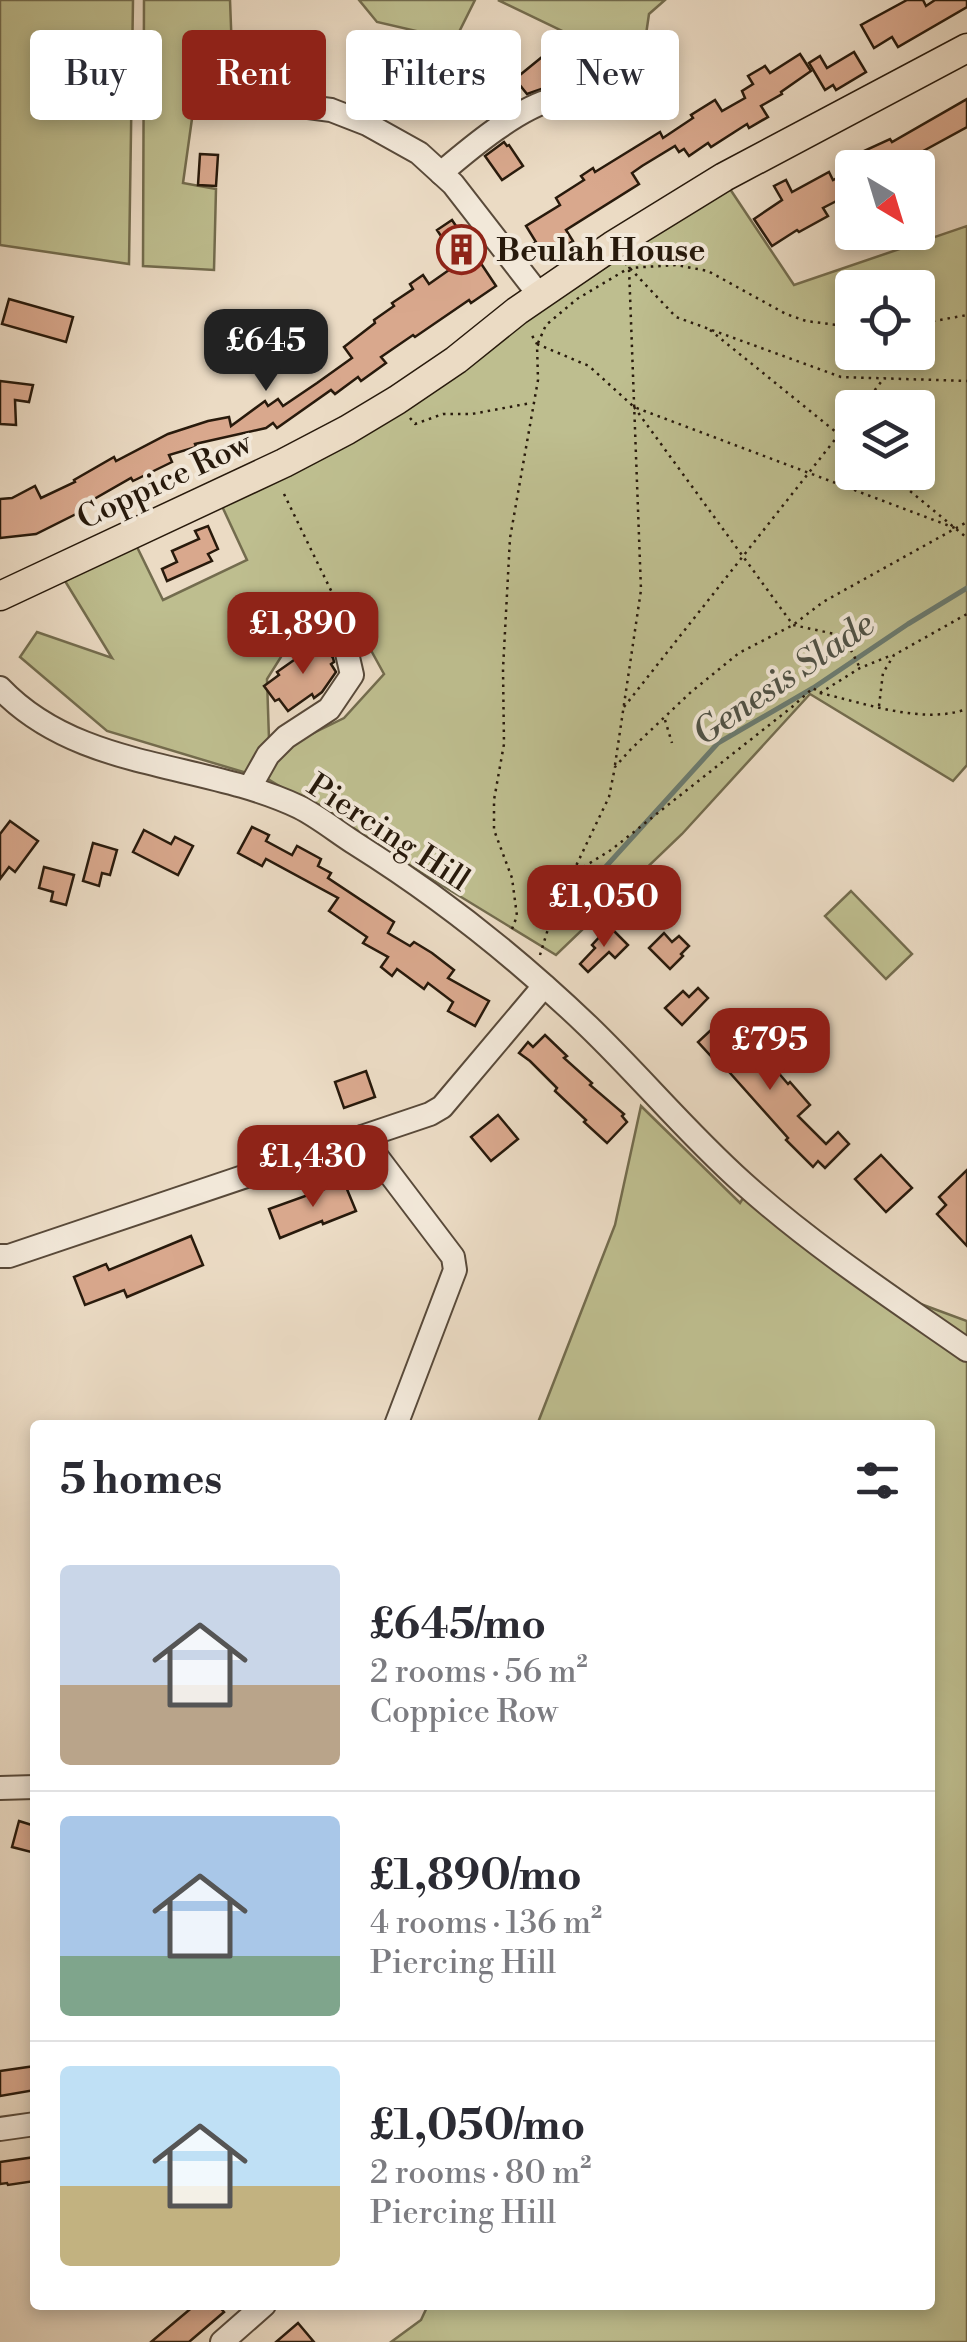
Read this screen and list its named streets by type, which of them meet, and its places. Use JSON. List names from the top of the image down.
{
  "streets": {
    "main road": ["Coppice Row"],
    "street": ["Piercing Hill"]
  },
  "water": ["Genesis Slade"],
  "places": {
    "building": ["Beulah House"]
  },
  "north": "bottom right",
  "page": {
    "chip": [
      "Buy",
      "Rent",
      "Filters",
      "New"
    ],
    "price": [
      "£645",
      "£1,890",
      "£1,050",
      "£795",
      "£1,430"
    ],
    "heading": "5 homes",
    "list": [
      {
        "name": "£645/mo",
        "note": "2 rooms · 56 m² · Coppice Row"
      },
      {
        "name": "£1,890/mo",
        "note": "4 rooms · 136 m² · Piercing Hill"
      },
      {
        "name": "£1,050/mo",
        "note": "2 rooms · 80 m² · Piercing Hill"
      }
    ]
  }
}
